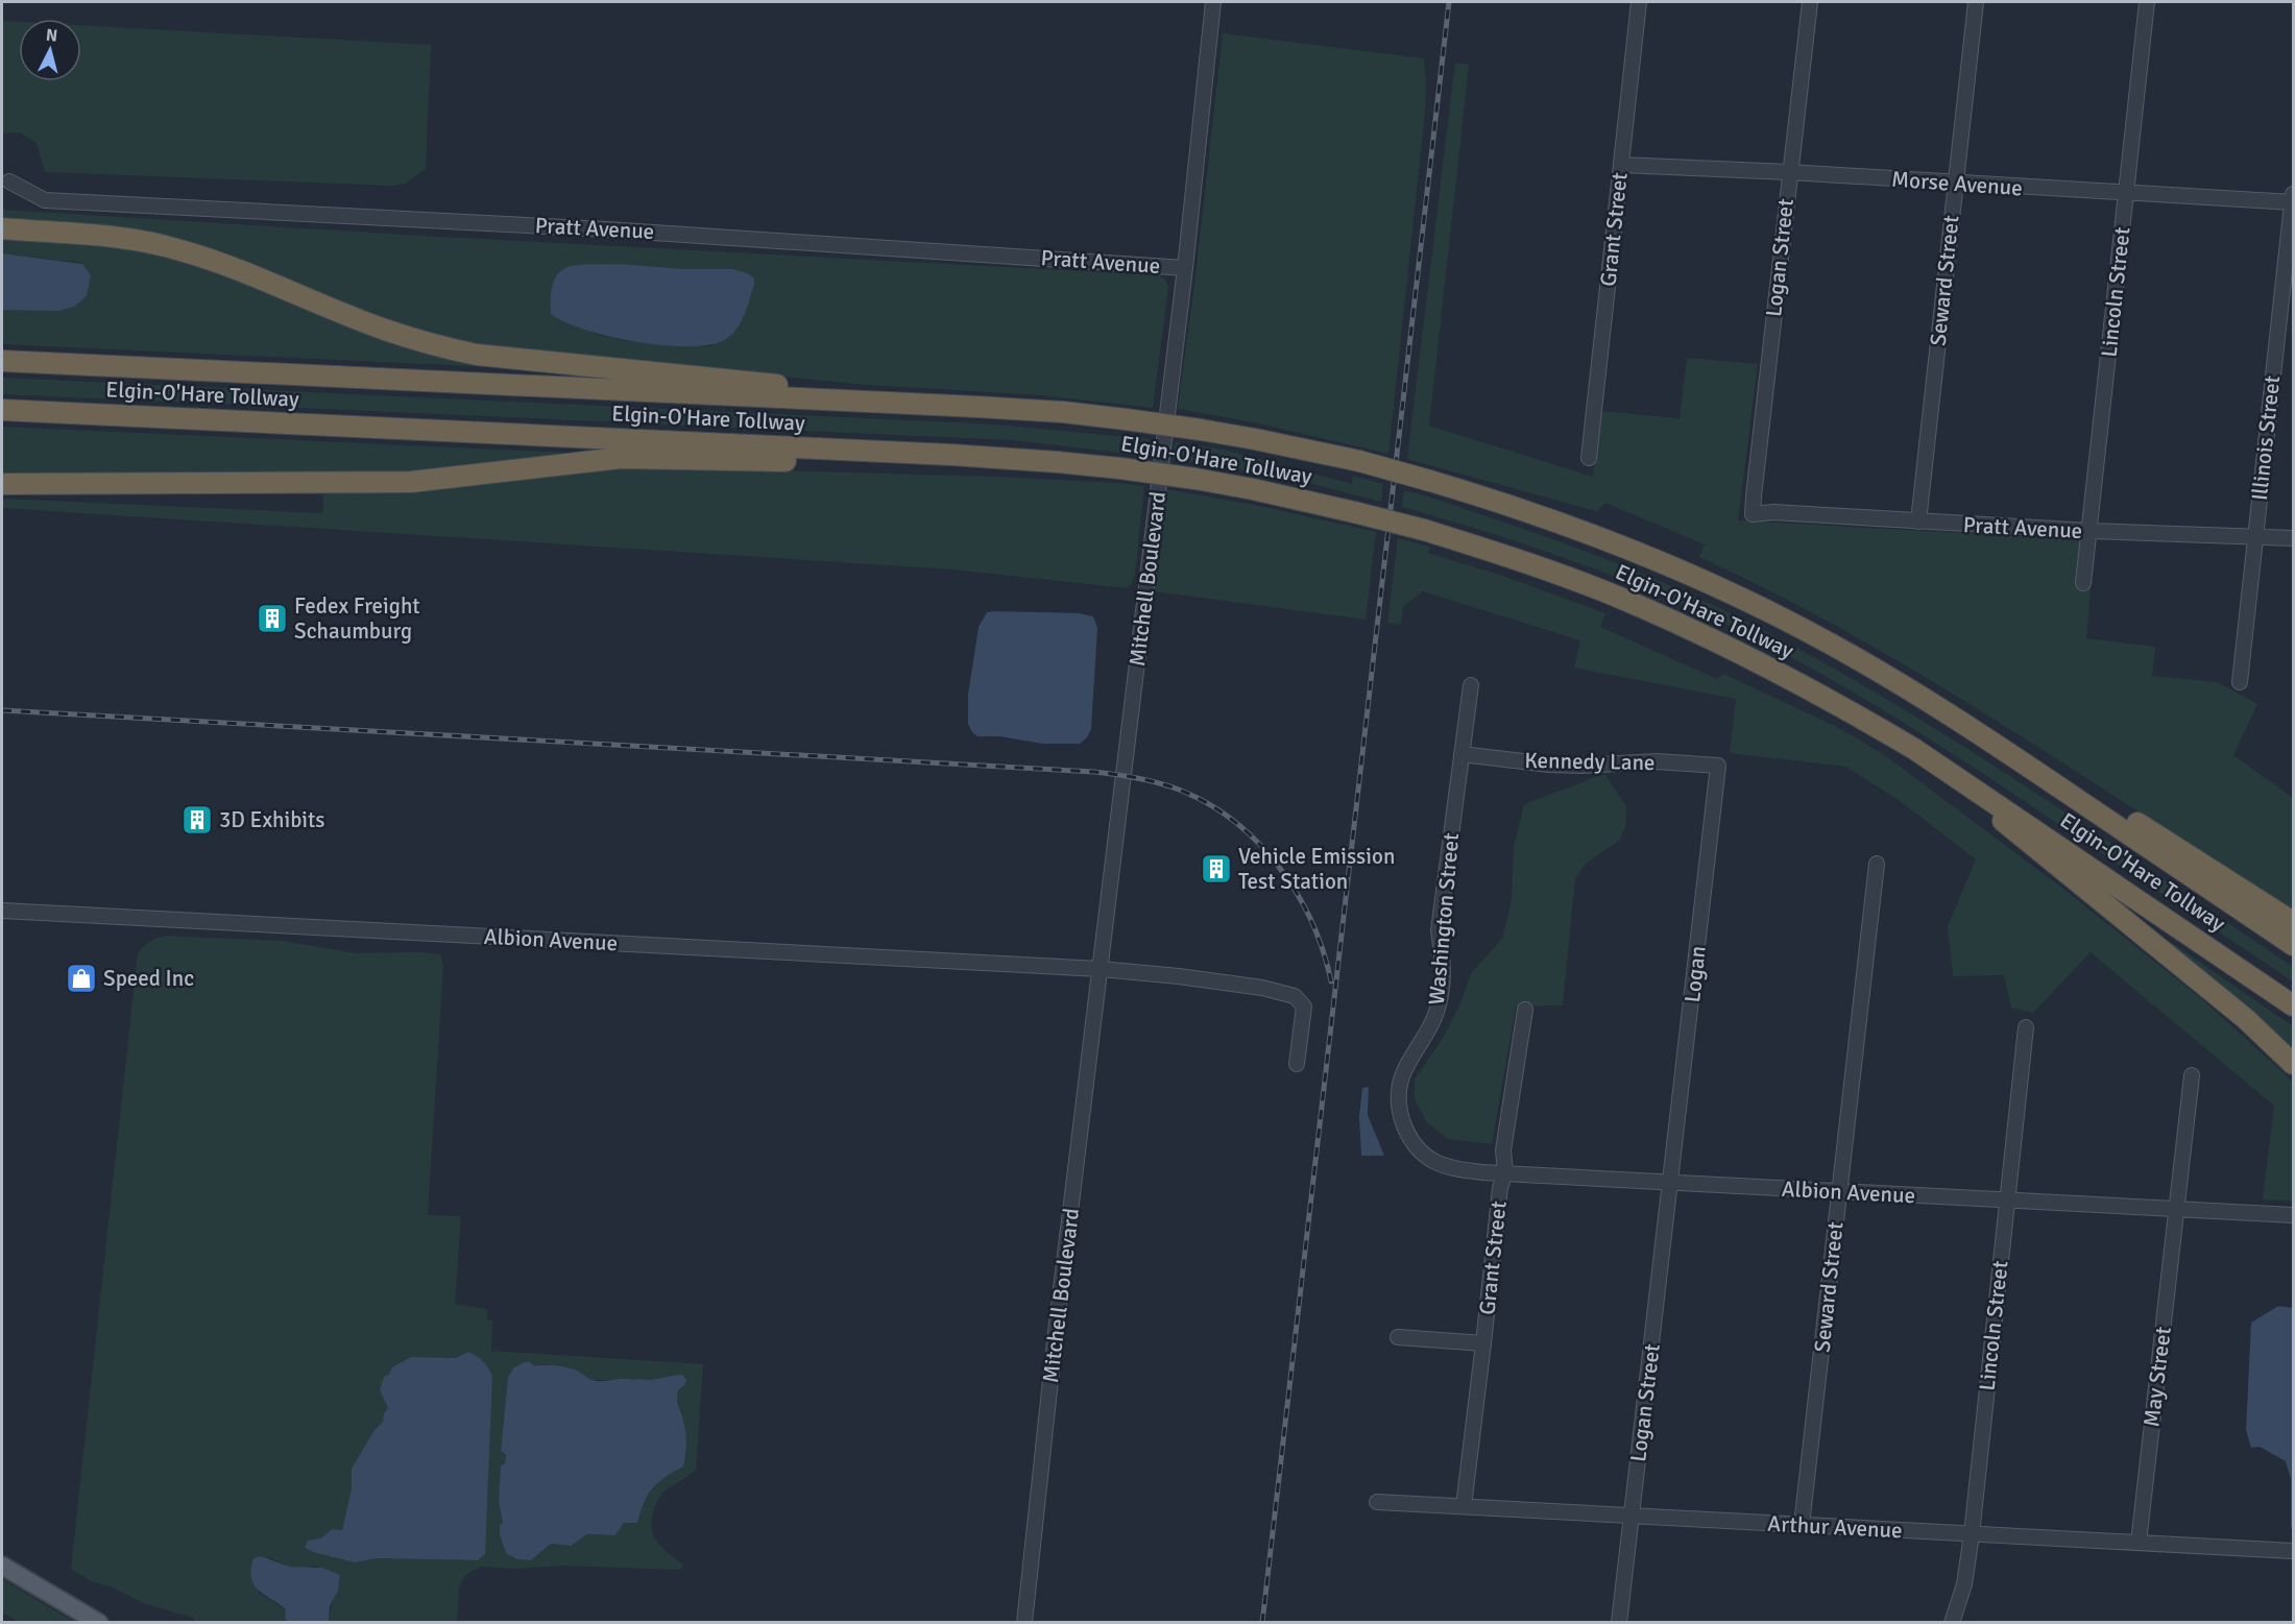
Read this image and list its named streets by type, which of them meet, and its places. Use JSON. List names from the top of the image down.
{
  "streets": {
    "highway": ["Elgin-O'Hare Tollway"],
    "street": [
      "Morse Avenue",
      "Pratt Avenue",
      "Grant Street",
      "Logan Street",
      "Seward Street",
      "Lincoln Street",
      "Illinois Street",
      "Mitchell Boulevard",
      "Kennedy Lane",
      "Washington Street",
      "Albion Avenue",
      "Logan",
      "May Street",
      "Arthur Avenue"
    ]
  },
  "crossings": [
    ["Morse Avenue", "Grant Street"],
    ["Morse Avenue", "Logan Street"],
    ["Morse Avenue", "Seward Street"],
    ["Morse Avenue", "Lincoln Street"],
    ["Morse Avenue", "Illinois Street"],
    ["Pratt Avenue", "Logan Street"],
    ["Pratt Avenue", "Seward Street"],
    ["Pratt Avenue", "Lincoln Street"],
    ["Pratt Avenue", "Illinois Street"],
    ["Pratt Avenue", "Mitchell Boulevard"],
    ["Grant Street", "Albion Avenue"],
    ["Grant Street", "Arthur Avenue"],
    ["Logan Street", "Albion Avenue"],
    ["Logan Street", "Logan"],
    ["Logan Street", "Arthur Avenue"],
    ["Seward Street", "Albion Avenue"],
    ["Seward Street", "Arthur Avenue"],
    ["Lincoln Street", "Albion Avenue"],
    ["Lincoln Street", "Arthur Avenue"],
    ["Mitchell Boulevard", "Albion Avenue"],
    ["Kennedy Lane", "Washington Street"],
    ["Kennedy Lane", "Logan"],
    ["Washington Street", "Albion Avenue"],
    ["Albion Avenue", "Logan"],
    ["Albion Avenue", "May Street"],
    ["May Street", "Arthur Avenue"]
  ],
  "places": {
    "building": ["Fedex Freight Schaumburg", "3D Exhibits", "Vehicle Emission Test Station"],
    "shop": ["Speed Inc"]
  },
  "north": "top"
}
